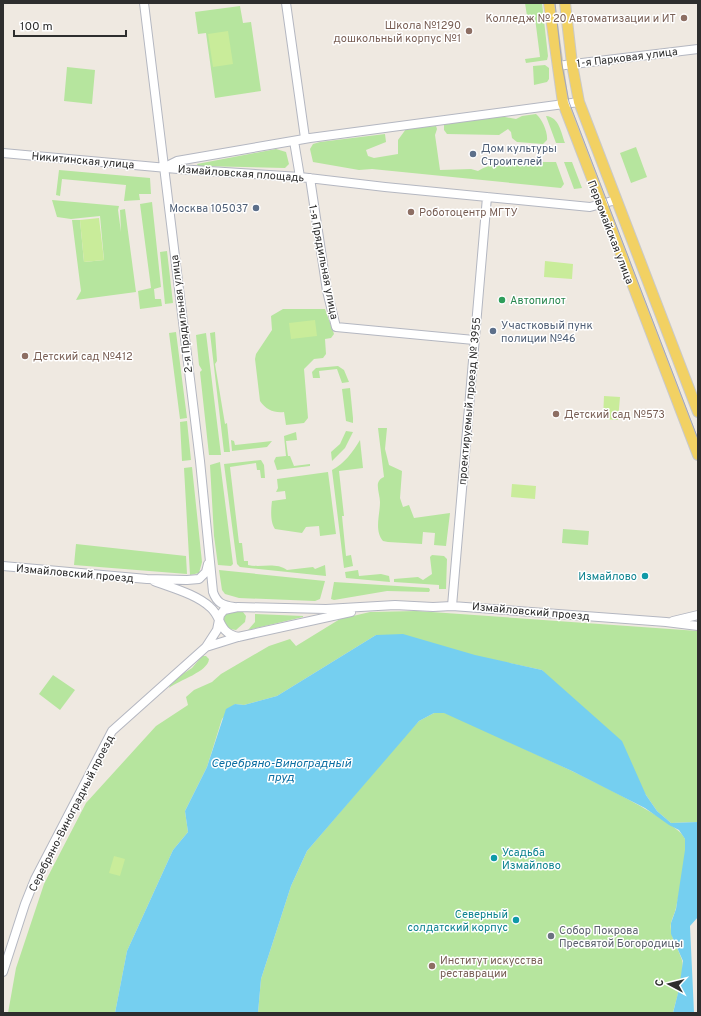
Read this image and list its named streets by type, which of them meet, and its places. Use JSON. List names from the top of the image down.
{
  "streets": {
    "main road": ["Первомайская улица"],
    "street": [
      "1-я Парковая улица",
      "Никитинская улица",
      "Измайловская площадь",
      "1-я Прядильная улица",
      "2-я Прядильная улица",
      "проектируемый проезд № 3955",
      "Измайловский проезд",
      "Серебряно-Виноградный проезд"
    ]
  },
  "crossings": [
    ["1-я Парковая улица", "Первомайская улица"],
    ["Никитинская улица", "Измайловская площадь"],
    ["Никитинская улица", "2-я Прядильная улица"],
    ["Измайловская площадь", "Первомайская улица"],
    ["Измайловская площадь", "1-я Прядильная улица"],
    ["Измайловская площадь", "2-я Прядильная улица"],
    ["Измайловская площадь", "проектируемый проезд № 3955"],
    ["1-я Прядильная улица", "проектируемый проезд № 3955"],
    ["2-я Прядильная улица", "Измайловский проезд"],
    ["проектируемый проезд № 3955", "Измайловский проезд"],
    ["Измайловский проезд", "Серебряно-Виноградный проезд"]
  ],
  "water": ["Серебряно-Виноградный пруд"],
  "places": [
    "Колледж № 20 Автоматизации и ИТ",
    "Школа №1290 дошкольный корпус №1",
    "Дом культуры Строителей",
    "Москва 105037",
    "Роботоцентр МГТУ",
    "Автопилот",
    "Участковый пунк полиции №46",
    "Детский сад №412",
    "Детский сад №573",
    "Измайлово",
    "Усадьба Измайлово",
    "Северный солдатский корпус",
    "Собор Покрова Пресвятой Богородицы",
    "Институт искусства реставрации"
  ],
  "scale_bar": "100 m",
  "north": "left"
}
